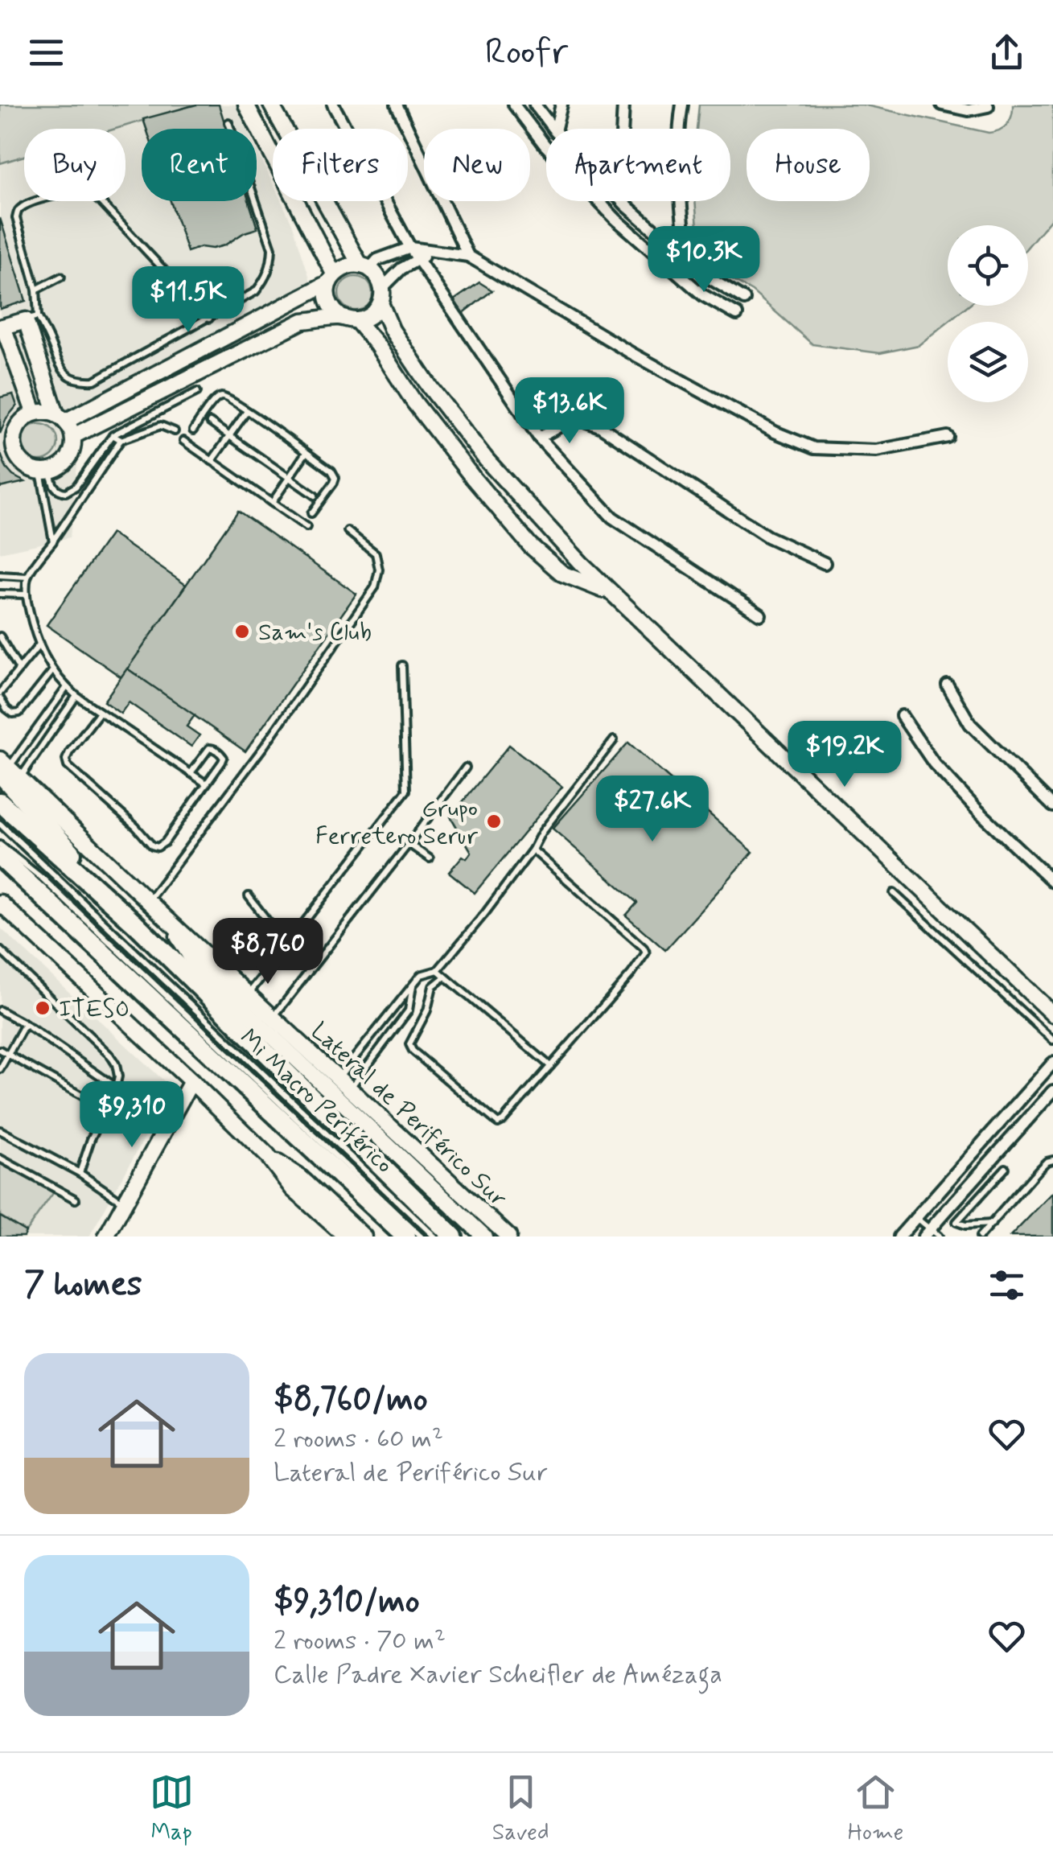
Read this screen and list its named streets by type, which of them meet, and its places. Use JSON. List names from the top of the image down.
{
  "streets": {
    "street": ["Lateral de Periférico Sur"],
    "lane": ["Mi Macro Periférico"]
  },
  "places": ["Sam's Club", "Grupo Ferretero Serur", "ITESO"],
  "page": {
    "header": "Roofr",
    "chip": [
      "Buy",
      "Rent",
      "Filters",
      "New",
      "Apartment",
      "House"
    ],
    "price": [
      "$10.3K",
      "$11.5K",
      "$13.6K",
      "$19.2K",
      "$27.6K",
      "$8,760",
      "$9,310"
    ],
    "heading": "7 homes",
    "list": [
      {
        "name": "$8,760/mo",
        "note": "2 rooms · 60 m² · Lateral de Periférico Sur"
      },
      {
        "name": "$9,310/mo",
        "note": "2 rooms · 70 m² · Calle Padre Xavier Scheifler de Amézaga"
      }
    ],
    "tabs": ["Map", "Saved", "Home"]
  }
}
